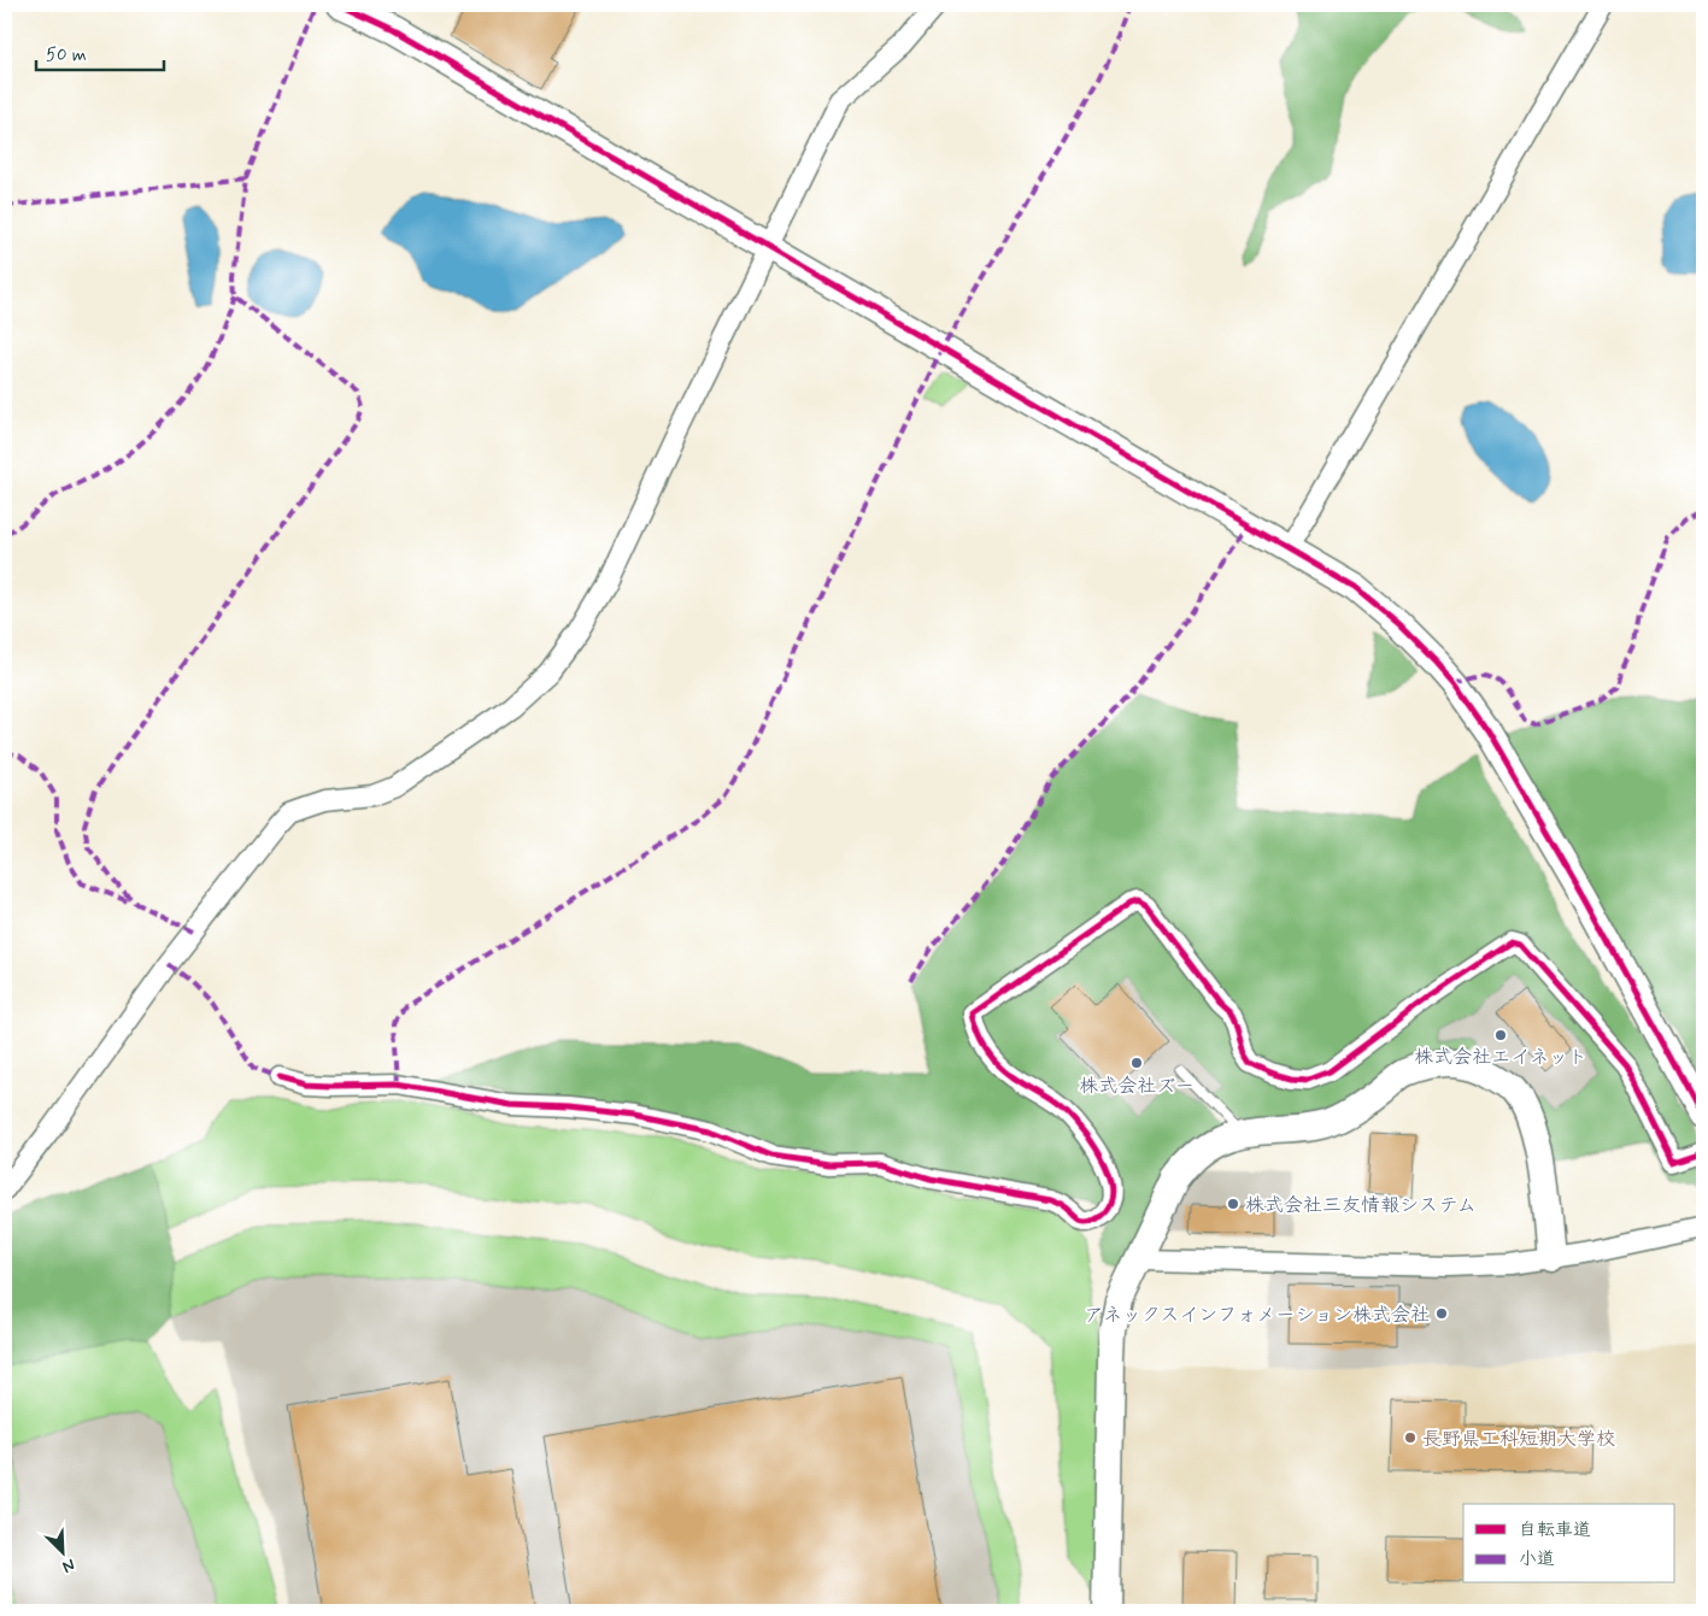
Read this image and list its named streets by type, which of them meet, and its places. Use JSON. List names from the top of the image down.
{
  "places": [
    "株式会社エイネット",
    "株式会社ズー",
    "株式会社三友情報システム",
    "アネックスインフォメーション株式会社",
    "長野県工科短期大学校"
  ],
  "legend": ["自転車道", "小道"],
  "scale_bar": "50 m",
  "north": "bottom right"
}
